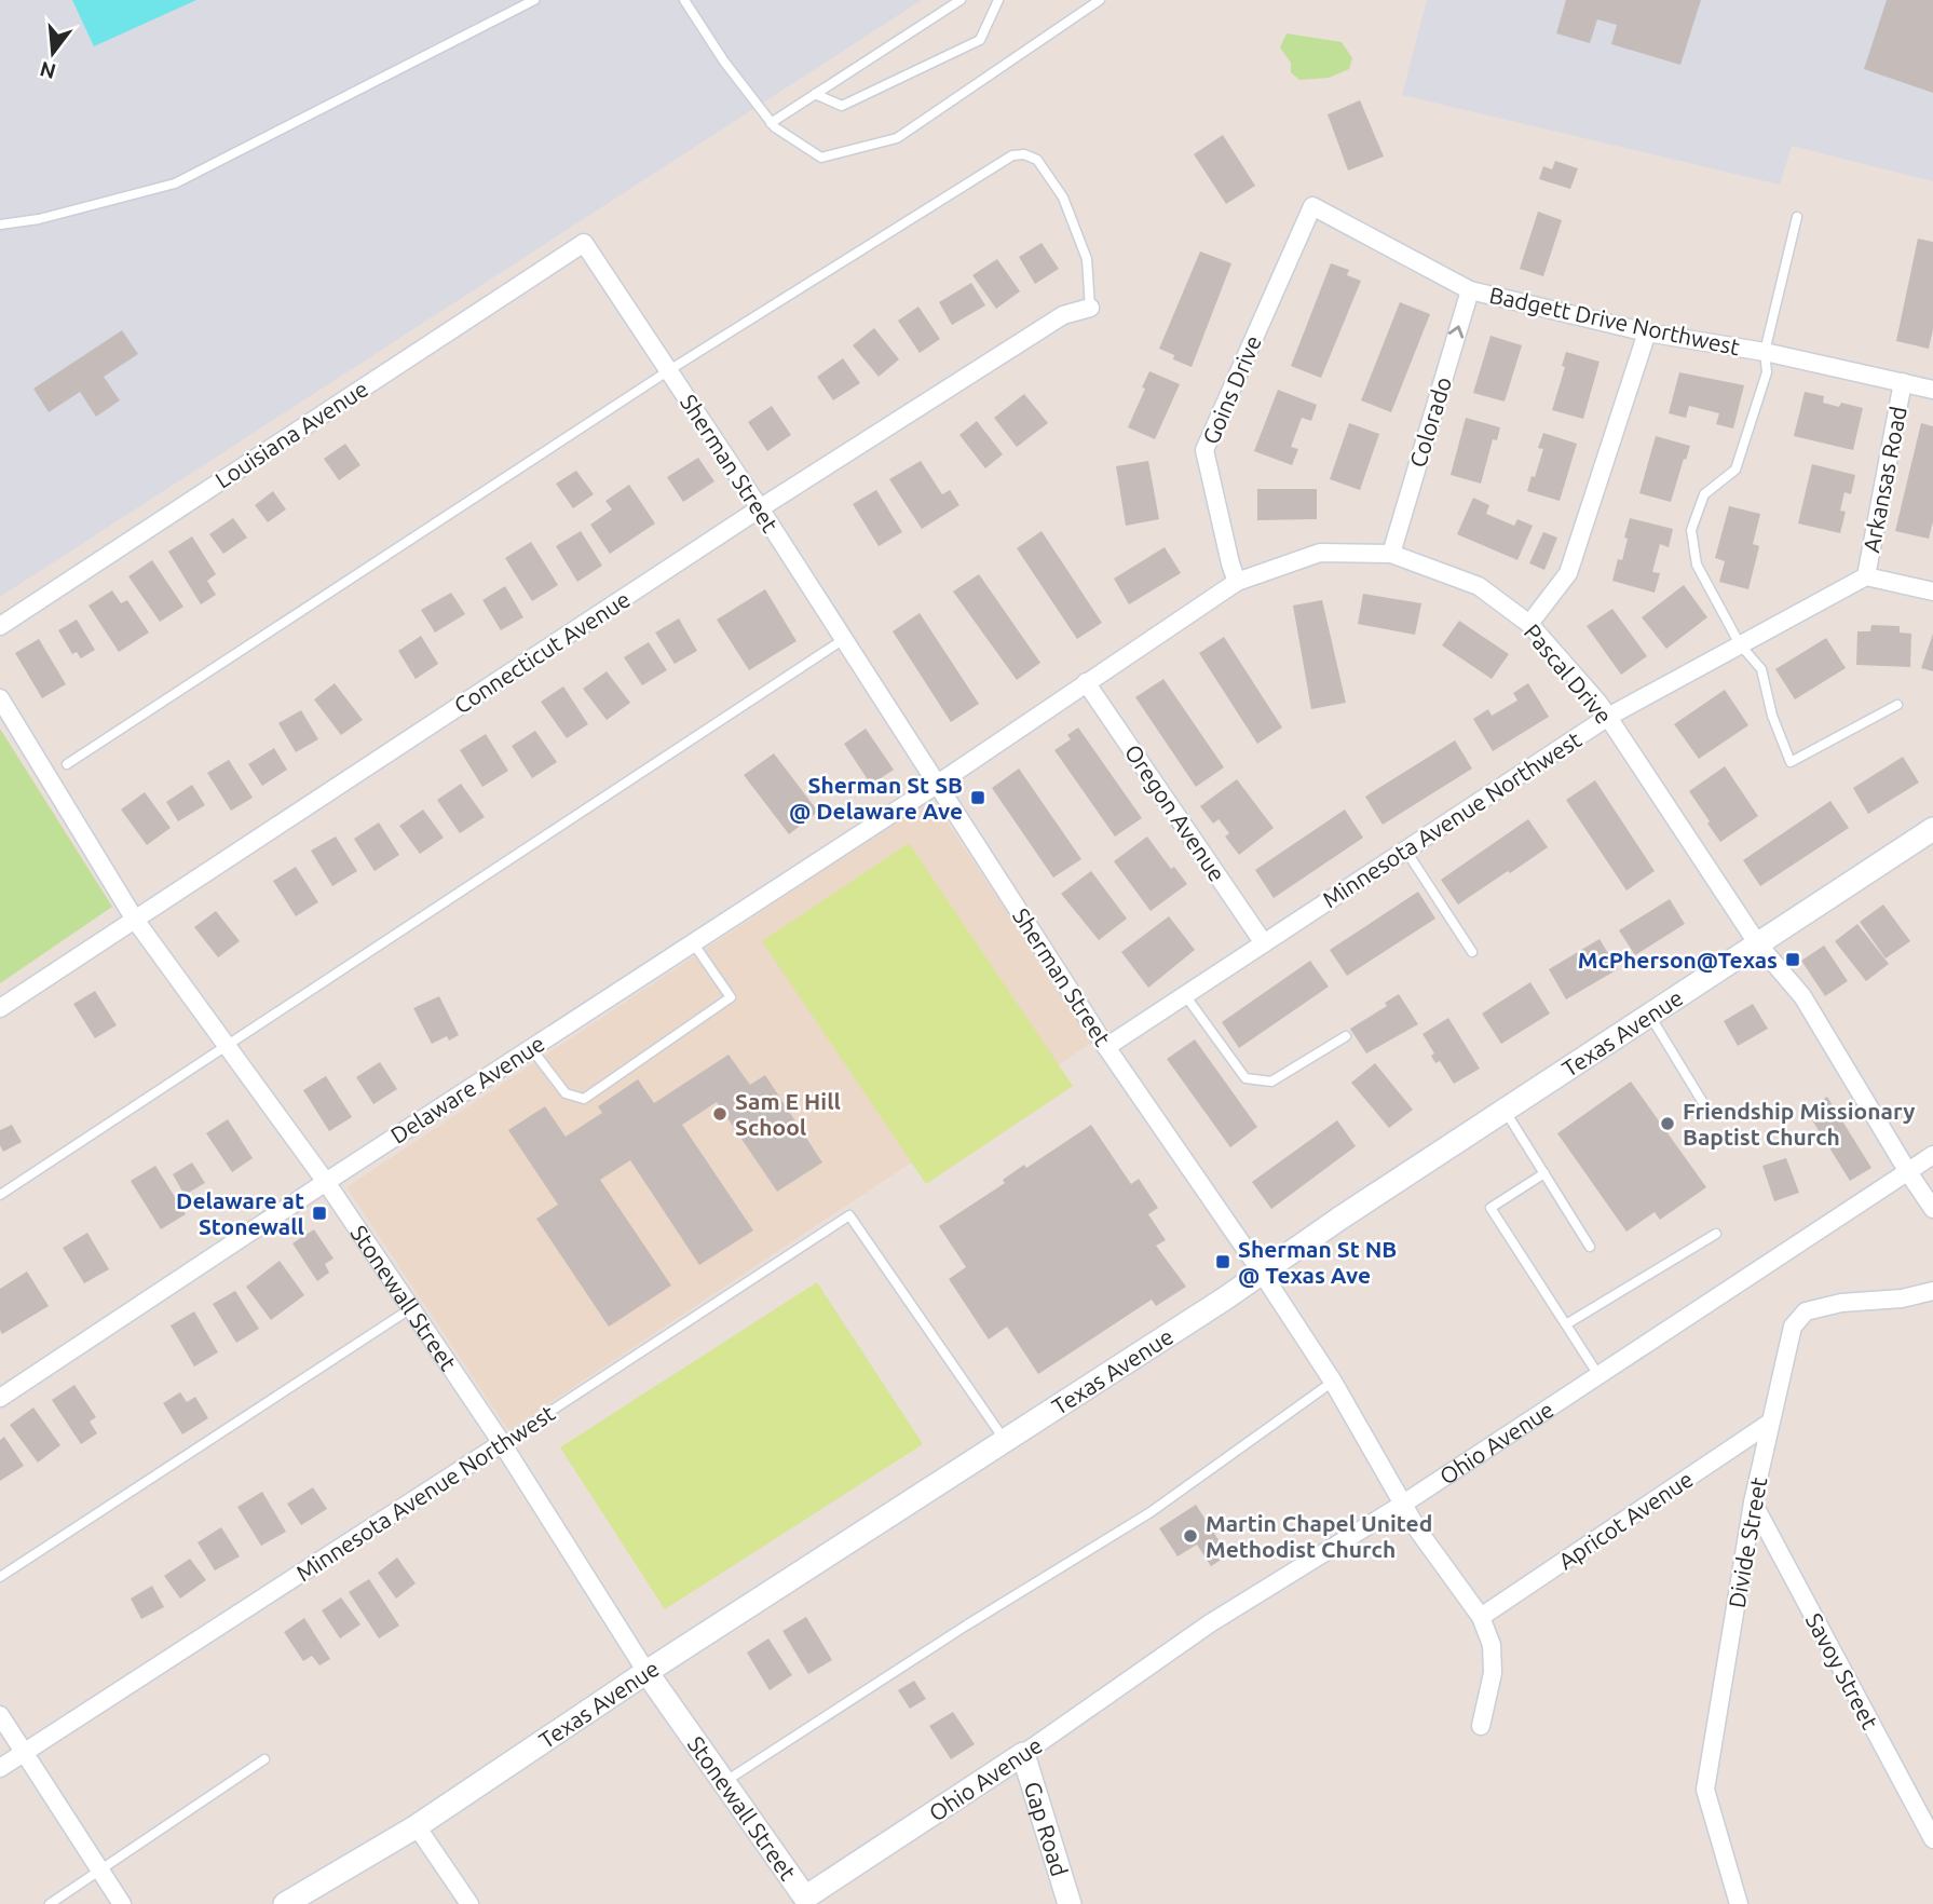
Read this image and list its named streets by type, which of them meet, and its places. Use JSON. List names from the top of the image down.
{
  "streets": {
    "street": [
      "Badgett Drive Northwest",
      "Goins Drive",
      "Colorado",
      "Louisiana Avenue",
      "Sherman Street",
      "Arkansas Road",
      "Connecticut Avenue",
      "Pascal Drive",
      "Oregon Avenue",
      "Minnesota Avenue Northwest",
      "Texas Avenue",
      "Delaware Avenue",
      "Stonewall Street",
      "Ohio Avenue",
      "Apricot Avenue",
      "Divide Street",
      "Savoy Street",
      "Gap Road"
    ]
  },
  "crossings": [
    ["Badgett Drive Northwest", "Goins Drive"],
    ["Badgett Drive Northwest", "Colorado"],
    ["Badgett Drive Northwest", "Arkansas Road"],
    ["Goins Drive", "Pascal Drive"],
    ["Colorado", "Pascal Drive"],
    ["Louisiana Avenue", "Sherman Street"],
    ["Sherman Street", "Connecticut Avenue"],
    ["Sherman Street", "Pascal Drive"],
    ["Sherman Street", "Minnesota Avenue Northwest"],
    ["Sherman Street", "Texas Avenue"],
    ["Sherman Street", "Delaware Avenue"],
    ["Sherman Street", "Ohio Avenue"],
    ["Sherman Street", "Apricot Avenue"],
    ["Arkansas Road", "Minnesota Avenue Northwest"],
    ["Connecticut Avenue", "Stonewall Street"],
    ["Pascal Drive", "Oregon Avenue"],
    ["Pascal Drive", "Minnesota Avenue Northwest"],
    ["Pascal Drive", "Texas Avenue"],
    ["Pascal Drive", "Delaware Avenue"],
    ["Pascal Drive", "Ohio Avenue"],
    ["Oregon Avenue", "Minnesota Avenue Northwest"],
    ["Minnesota Avenue Northwest", "Texas Avenue"],
    ["Minnesota Avenue Northwest", "Stonewall Street"],
    ["Texas Avenue", "Stonewall Street"],
    ["Delaware Avenue", "Stonewall Street"],
    ["Stonewall Street", "Ohio Avenue"],
    ["Ohio Avenue", "Gap Road"],
    ["Apricot Avenue", "Divide Street"],
    ["Divide Street", "Savoy Street"]
  ],
  "one_way": ["Colorado"],
  "places": {
    "transit": [
      "Sherman St SB @ Delaware Ave",
      "McPherson@Texas",
      "Delaware at Stonewall",
      "Sherman St NB @ Texas Ave"
    ],
    "other": ["Sam E Hill School", "Friendship Missionary Baptist Church", "Martin Chapel United Methodist Church"]
  },
  "north": "bottom"
}
